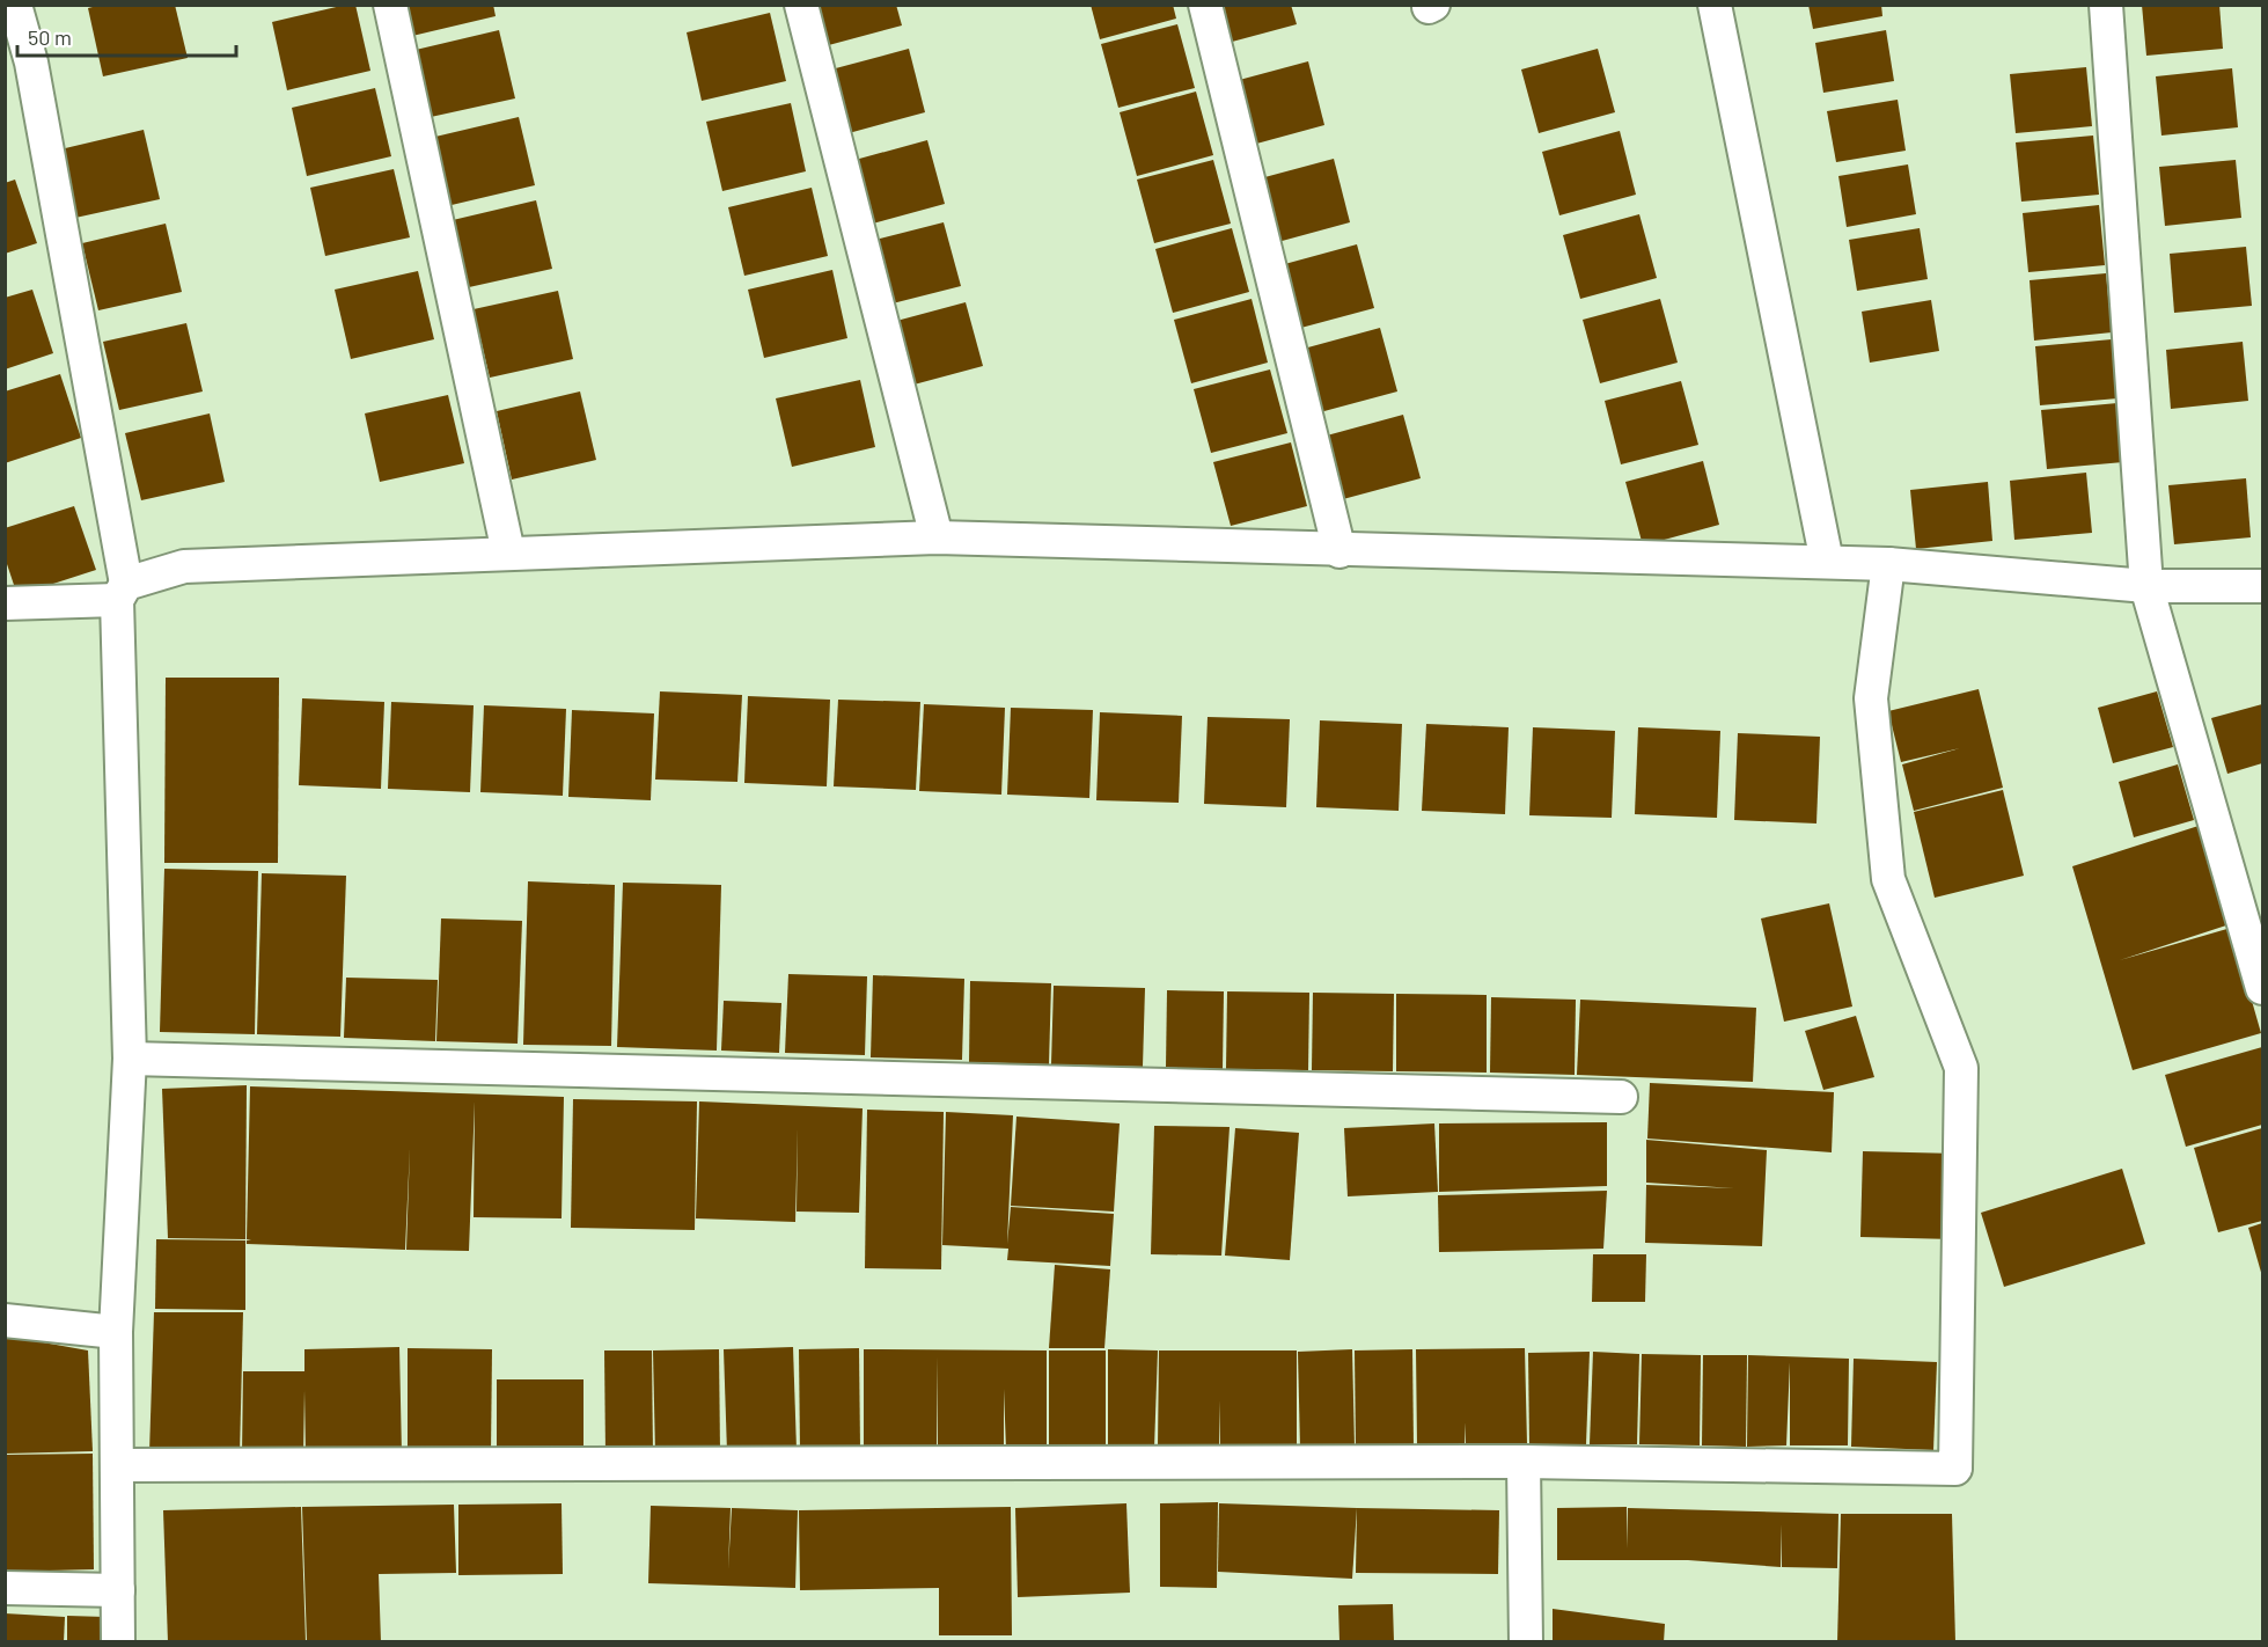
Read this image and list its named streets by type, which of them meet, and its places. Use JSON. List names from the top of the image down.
{
  "scale_bar": "50 m"
}
